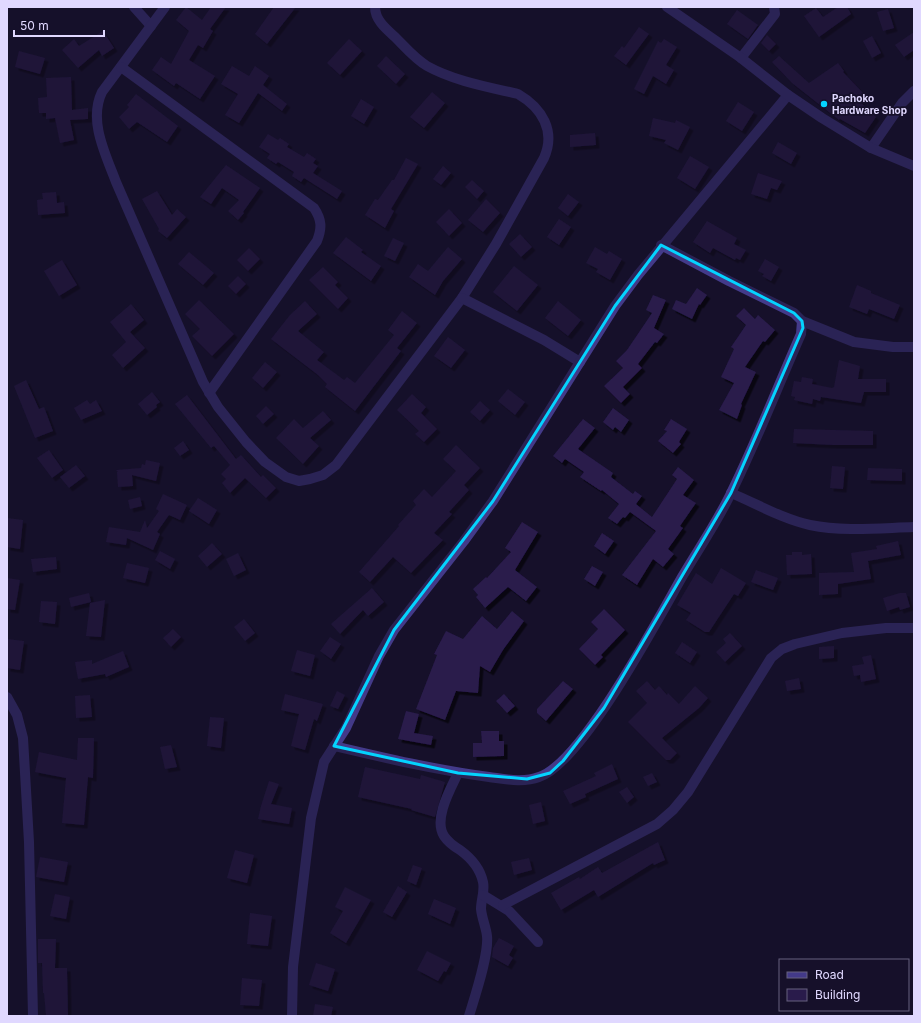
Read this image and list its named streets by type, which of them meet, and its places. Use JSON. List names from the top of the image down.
{
  "places": ["Pachoko Hardware Shop"],
  "legend": ["Road", "Building"],
  "scale_bar": "50 m"
}
